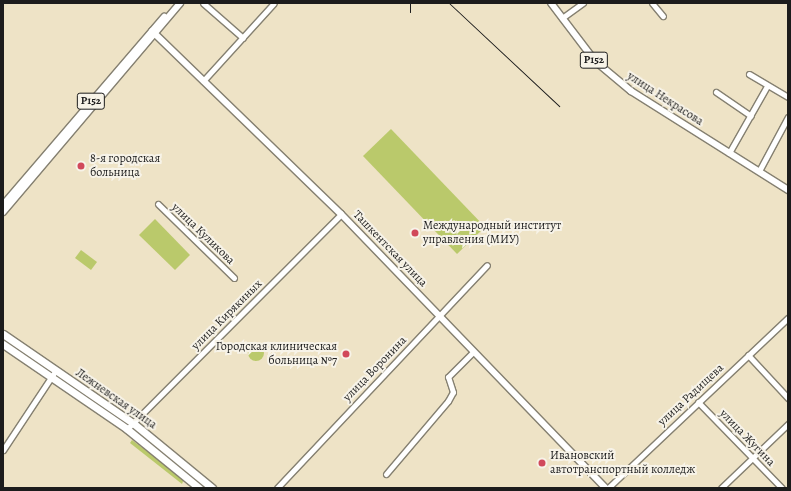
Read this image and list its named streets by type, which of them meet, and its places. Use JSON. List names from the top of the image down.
{
  "streets": {
    "highway": ["Лежневская улица"],
    "main road": ["Р152", "улица Некрасова", "Ташкентская улица"],
    "street": [
      "улица Куликова",
      "улица Кирякиных",
      "улица Воронина",
      "улица Радищева",
      "улица Жугина"
    ]
  },
  "crossings": [
    ["Р152", "Ташкентская улица"],
    ["Ташкентская улица", "улица Кирякиных"],
    ["Ташкентская улица", "улица Воронина"],
    ["Ташкентская улица", "улица Радищева"],
    ["улица Кирякиных", "Лежневская улица"],
    ["улица Радищева", "улица Жугина"]
  ],
  "places": [
    "8-я городская больница",
    "Международный институт управления (МИУ)",
    "Городская клиническая больница №7",
    "Ивановский автотранспортный колледж"
  ]
}
